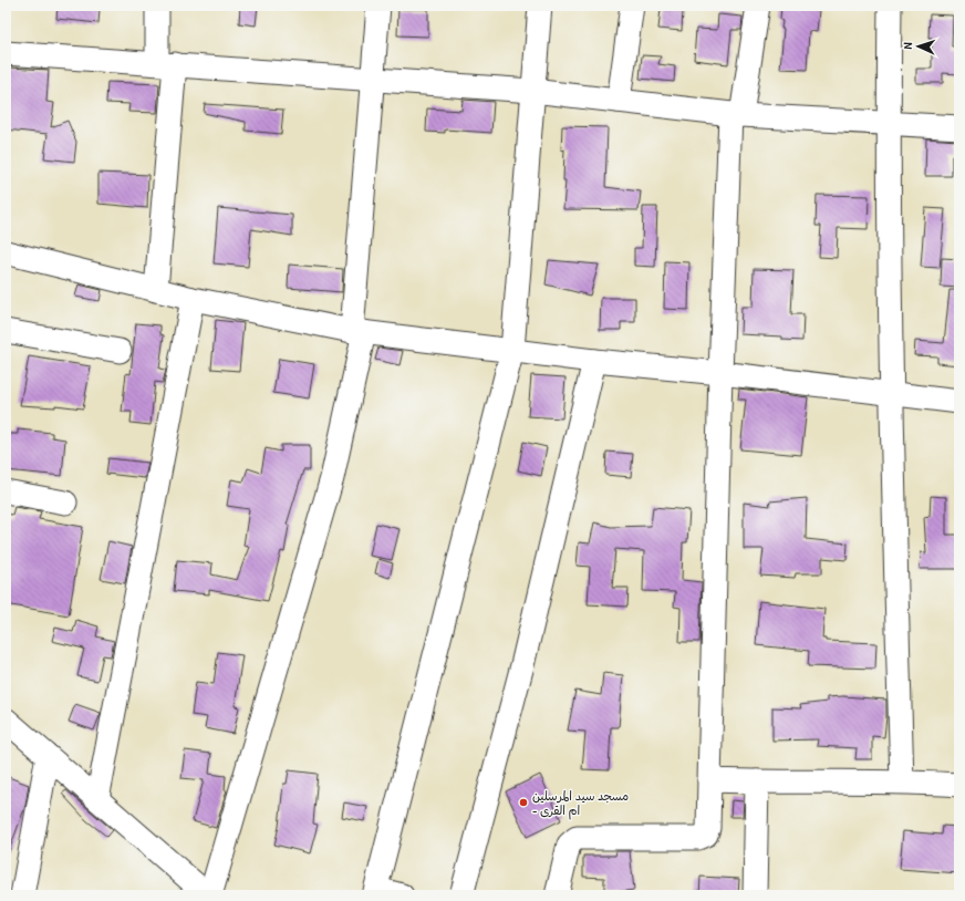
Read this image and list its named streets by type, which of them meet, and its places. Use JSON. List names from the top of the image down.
{
  "places": ["مسجد سيد المرسلين - ام القرى"],
  "north": "left"
}
